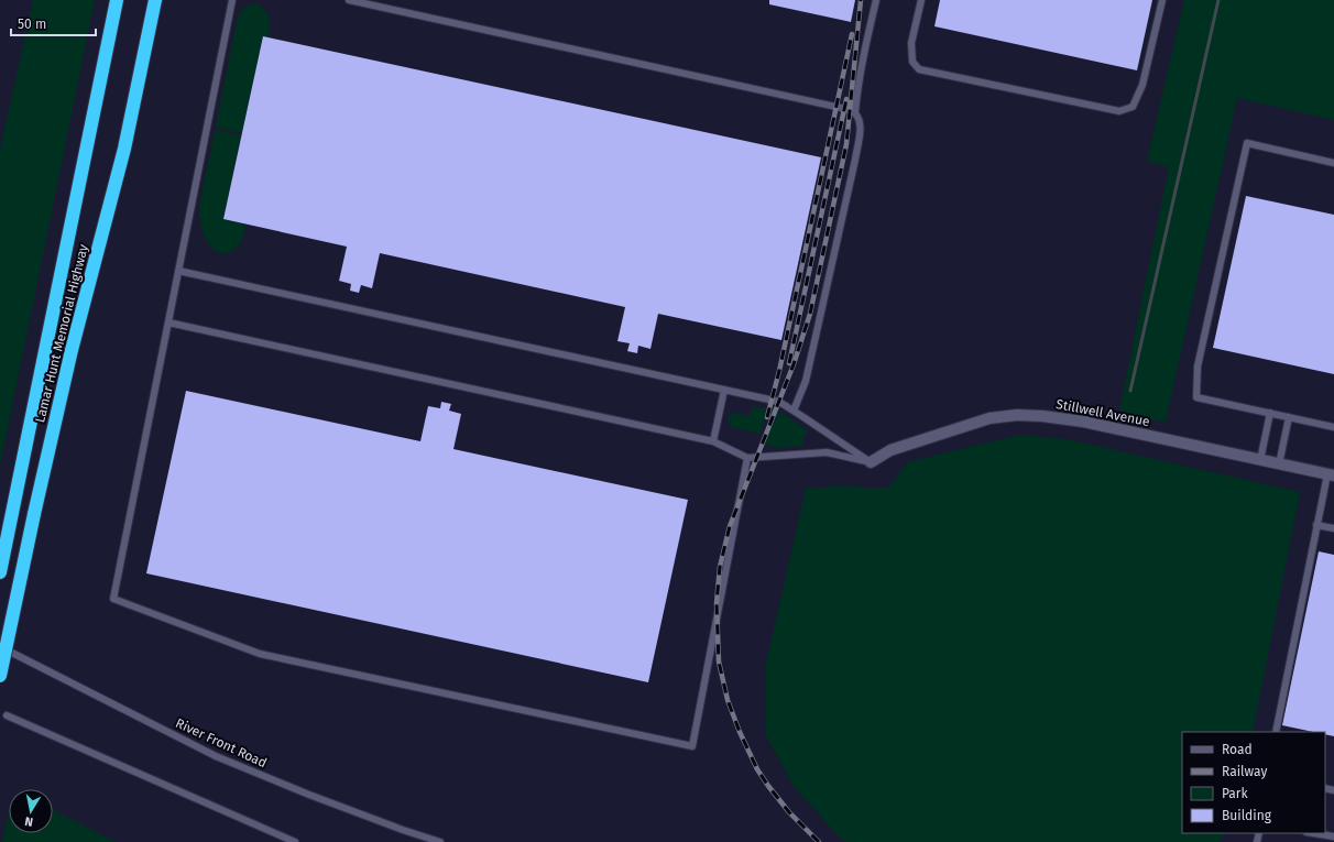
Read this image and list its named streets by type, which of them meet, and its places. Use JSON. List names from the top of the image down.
{
  "streets": {
    "highway": ["Lamar Hunt Memorial Highway"],
    "street": ["Stillwell Avenue"],
    "lane": ["River Front Road"]
  },
  "legend": [
    "Road",
    "Railway",
    "Park",
    "Building"
  ],
  "scale_bar": "50 m",
  "north": "bottom"
}
